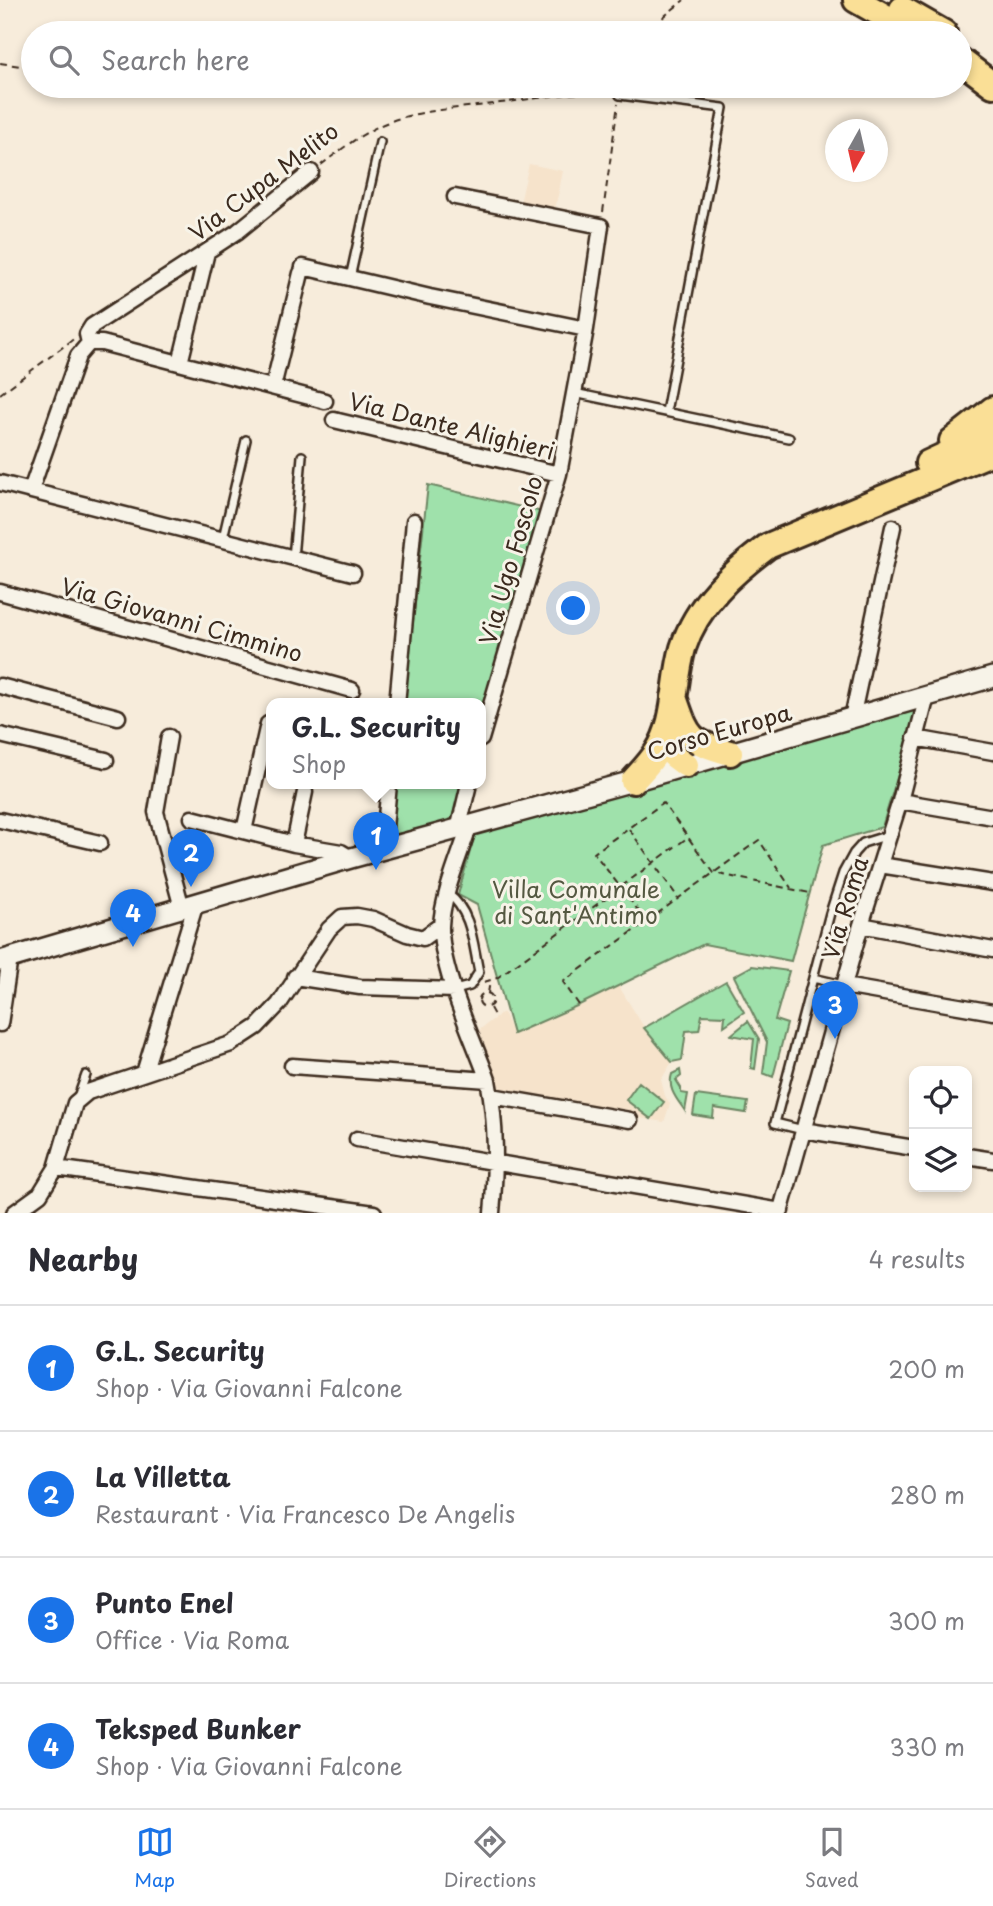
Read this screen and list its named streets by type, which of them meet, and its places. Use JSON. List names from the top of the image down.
{
  "streets": {
    "main road": ["Corso Europa"],
    "street": [
      "Via Cupa Melito",
      "Via Dante Alighieri",
      "Via Ugo Foscolo",
      "Via Giovanni Cimmino",
      "Via Roma"
    ]
  },
  "crossings": [
    ["Via Dante Alighieri", "Via Ugo Foscolo"],
    ["Corso Europa", "Via Roma"]
  ],
  "parks": ["Villa Comunale di Sant'Antimo"],
  "north": "bottom",
  "page": {
    "search": "Search here",
    "popup": ["G.L. Security", "Shop"],
    "pins": [
      "1",
      "2",
      "4",
      "3"
    ],
    "heading": ["Nearby", "4 results"],
    "list": [
      {
        "mark": "1",
        "name": "G.L. Security",
        "note": "Shop · Via Giovanni Falcone",
        "value": "200 m"
      },
      {
        "mark": "2",
        "name": "La Villetta",
        "note": "Restaurant · Via Francesco De Angelis",
        "value": "280 m"
      },
      {
        "mark": "3",
        "name": "Punto Enel",
        "note": "Office · Via Roma",
        "value": "300 m"
      },
      {
        "mark": "4",
        "name": "Teksped Bunker",
        "note": "Shop · Via Giovanni Falcone",
        "value": "330 m"
      }
    ],
    "nav": ["Map", "Directions", "Saved"]
  }
}
